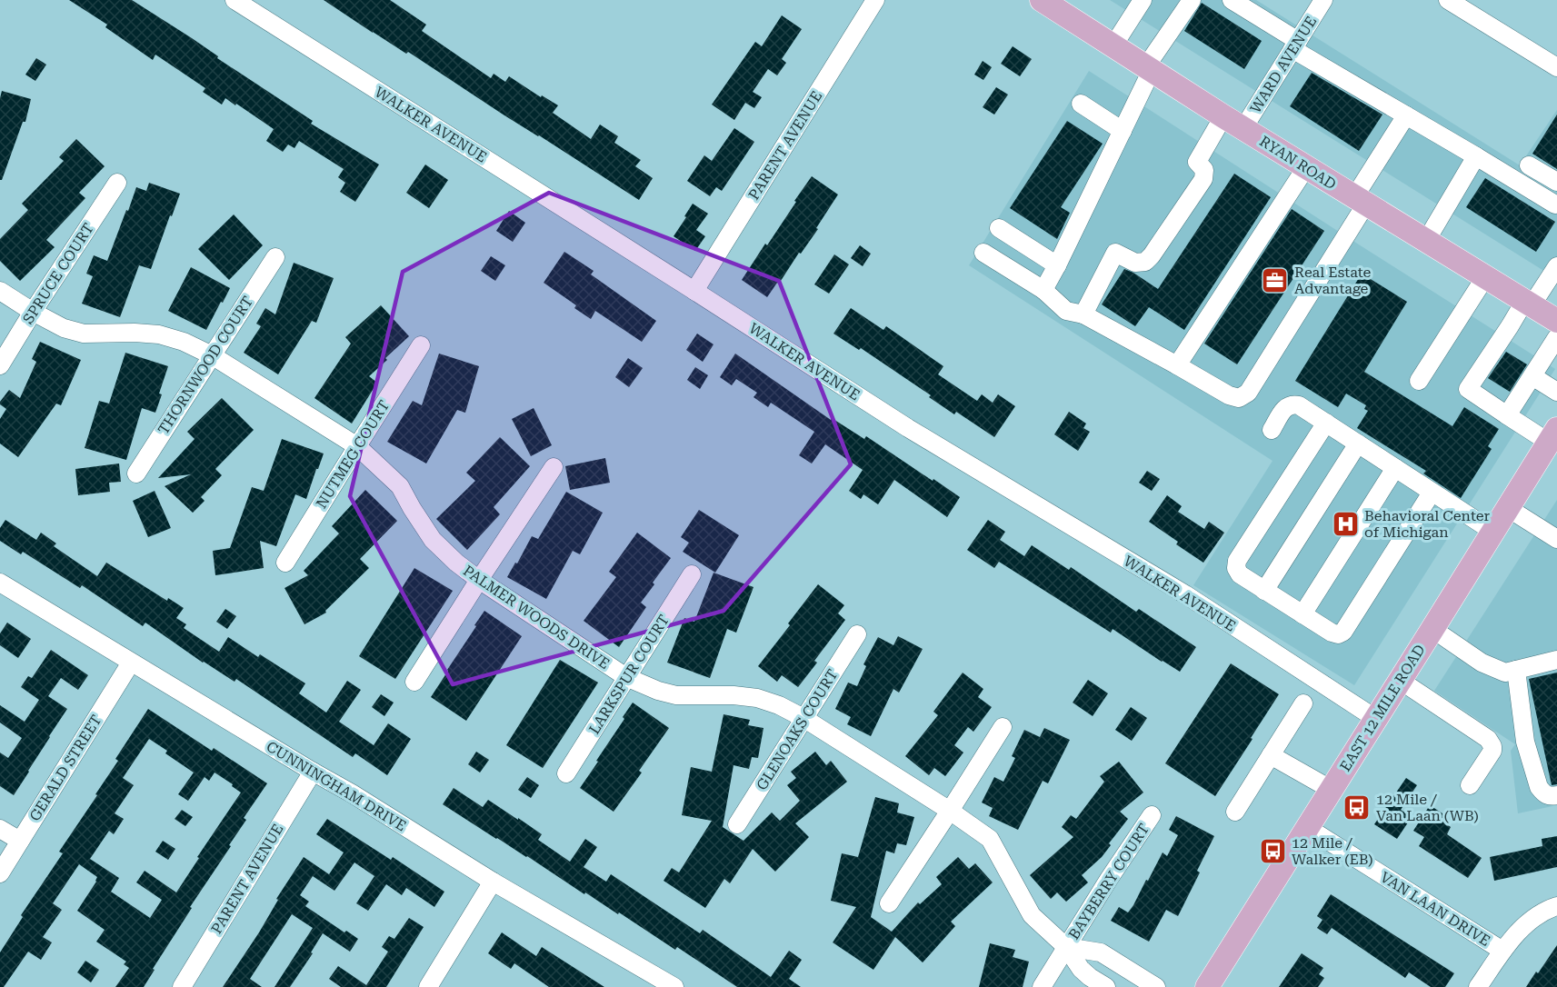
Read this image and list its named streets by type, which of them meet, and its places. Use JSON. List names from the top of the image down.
{
  "streets": {
    "main road": ["RYAN ROAD", "EAST 12 MILE ROAD"],
    "street": [
      "WARD AVENUE",
      "WALKER AVENUE",
      "PARENT AVENUE",
      "SPRUCE COURT",
      "THORNWOOD COURT",
      "NUTMEG COURT",
      "PALMER WOODS DRIVE",
      "LARKSPUR COURT",
      "GLENOAKS COURT",
      "GERALD STREET",
      "CUNNINGHAM DRIVE",
      "BAYBERRY COURT",
      "VAN LAAN DRIVE"
    ]
  },
  "crossings": [
    ["WARD AVENUE", "RYAN ROAD"],
    ["WALKER AVENUE", "PARENT AVENUE"],
    ["WALKER AVENUE", "EAST 12 MILE ROAD"],
    ["PARENT AVENUE", "CUNNINGHAM DRIVE"],
    ["SPRUCE COURT", "PALMER WOODS DRIVE"],
    ["THORNWOOD COURT", "PALMER WOODS DRIVE"],
    ["NUTMEG COURT", "PALMER WOODS DRIVE"],
    ["PALMER WOODS DRIVE", "LARKSPUR COURT"],
    ["PALMER WOODS DRIVE", "GLENOAKS COURT"],
    ["PALMER WOODS DRIVE", "BAYBERRY COURT"],
    ["EAST 12 MILE ROAD", "VAN LAAN DRIVE"],
    ["GERALD STREET", "CUNNINGHAM DRIVE"]
  ],
  "places": {
    "office": ["Real Estate Advantage"],
    "hospital": ["Behavioral Center of Michigan"],
    "bus stop": ["12 Mile / Van Laan (WB)", "12 Mile / Walker (EB)"]
  }
}
